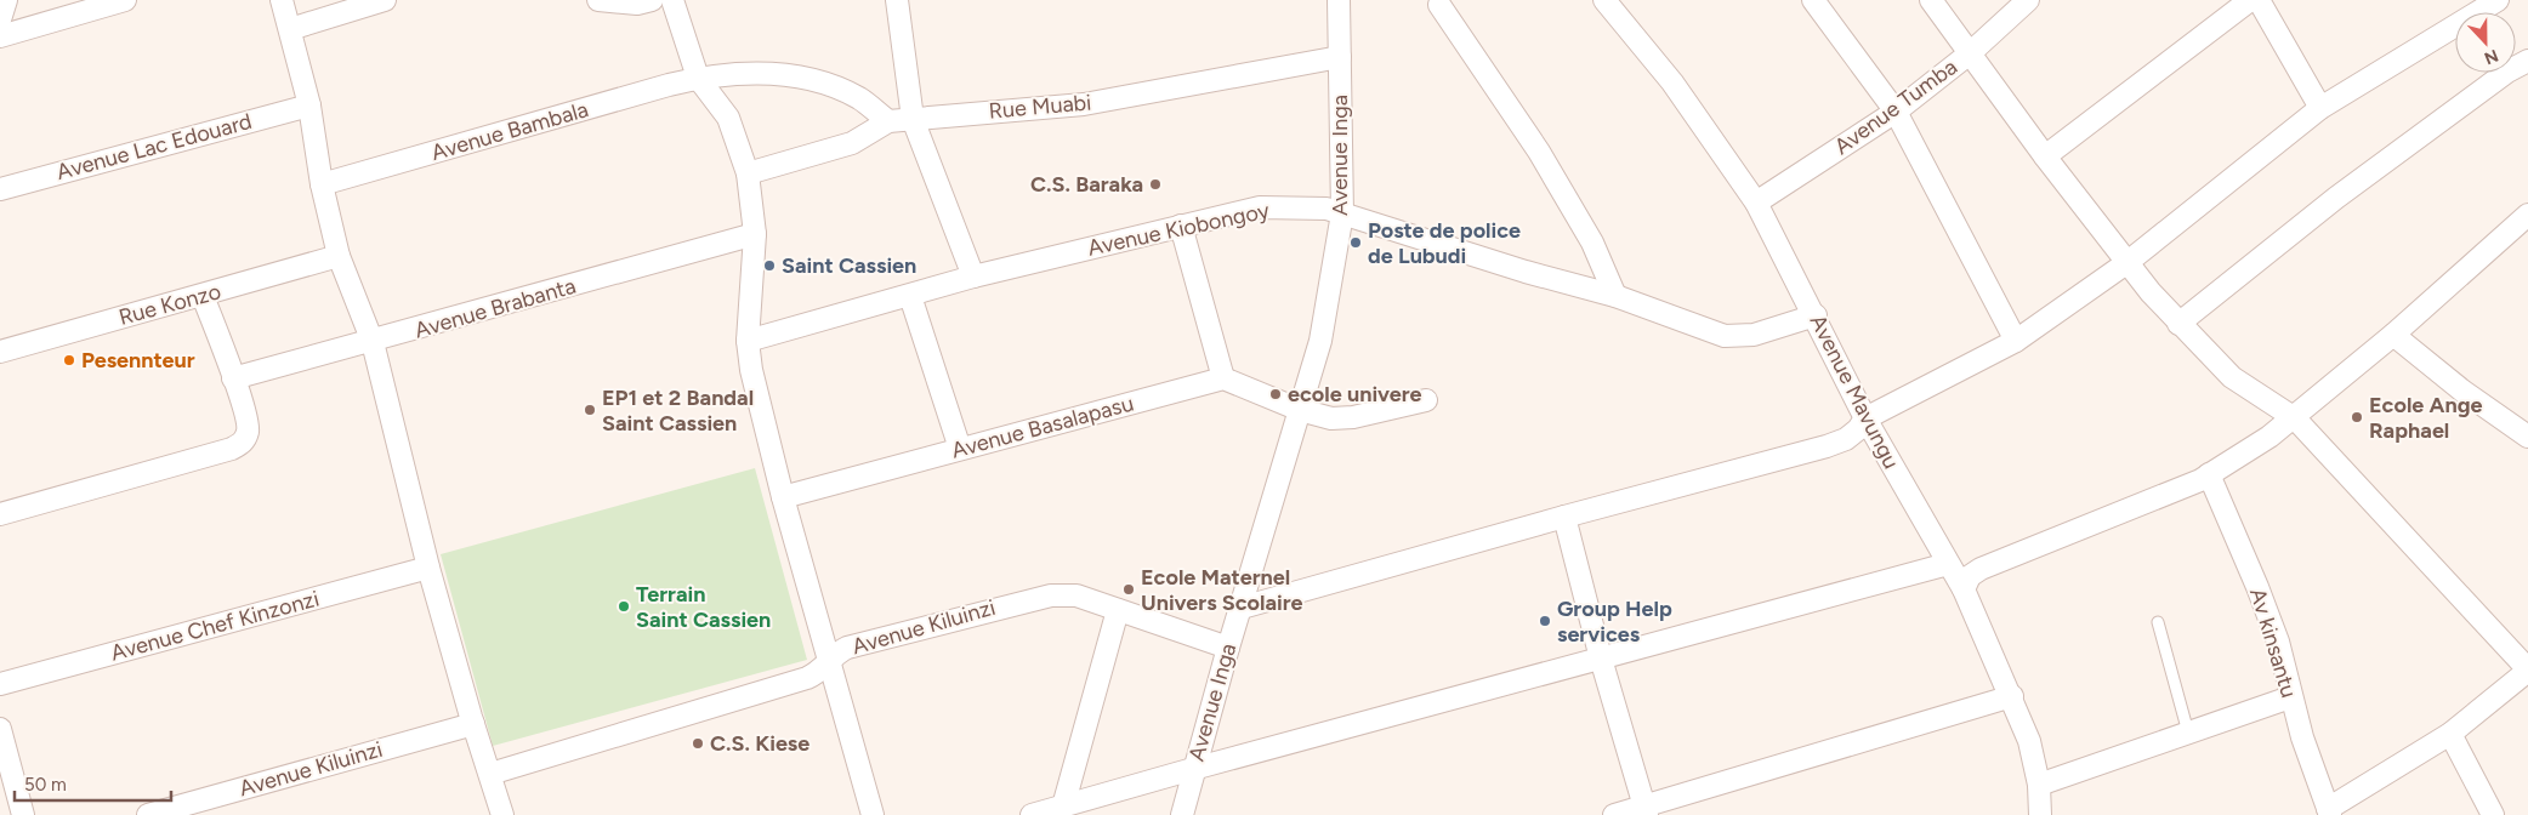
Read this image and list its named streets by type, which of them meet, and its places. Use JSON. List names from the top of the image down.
{
  "streets": {
    "street": [
      "Rue Muabi",
      "Avenue Tumba",
      "Avenue Bambala",
      "Avenue Lac Edouard",
      "Avenue Inga",
      "Avenue Kiobongoy",
      "Rue Konzo",
      "Avenue Brabanta",
      "Avenue Mavungu",
      "Avenue Basalapasu",
      "Avenue Chef Kinzonzi",
      "Avenue Kiluinzi",
      "Av kinsantu"
    ]
  },
  "crossings": [
    ["Rue Muabi", "Avenue Bambala"],
    ["Rue Muabi", "Avenue Inga"],
    ["Avenue Tumba", "Avenue Mavungu"],
    ["Avenue Inga", "Avenue Kiobongoy"],
    ["Avenue Inga", "Avenue Kiluinzi"],
    ["Avenue Kiobongoy", "Avenue Mavungu"]
  ],
  "places": [
    "C.S. Baraka",
    "Poste de police de Lubudi",
    "Saint Cassien",
    "Pesennteur",
    "ecole univere",
    "EP1 et 2 Bandal Saint Cassien",
    "Ecole Ange Raphael",
    "Ecole Maternel Univers Scolaire",
    "Terrain Saint Cassien",
    "Group Help services",
    "C.S. Kiese"
  ],
  "scale_bar": "50 m",
  "north": "bottom"
}
